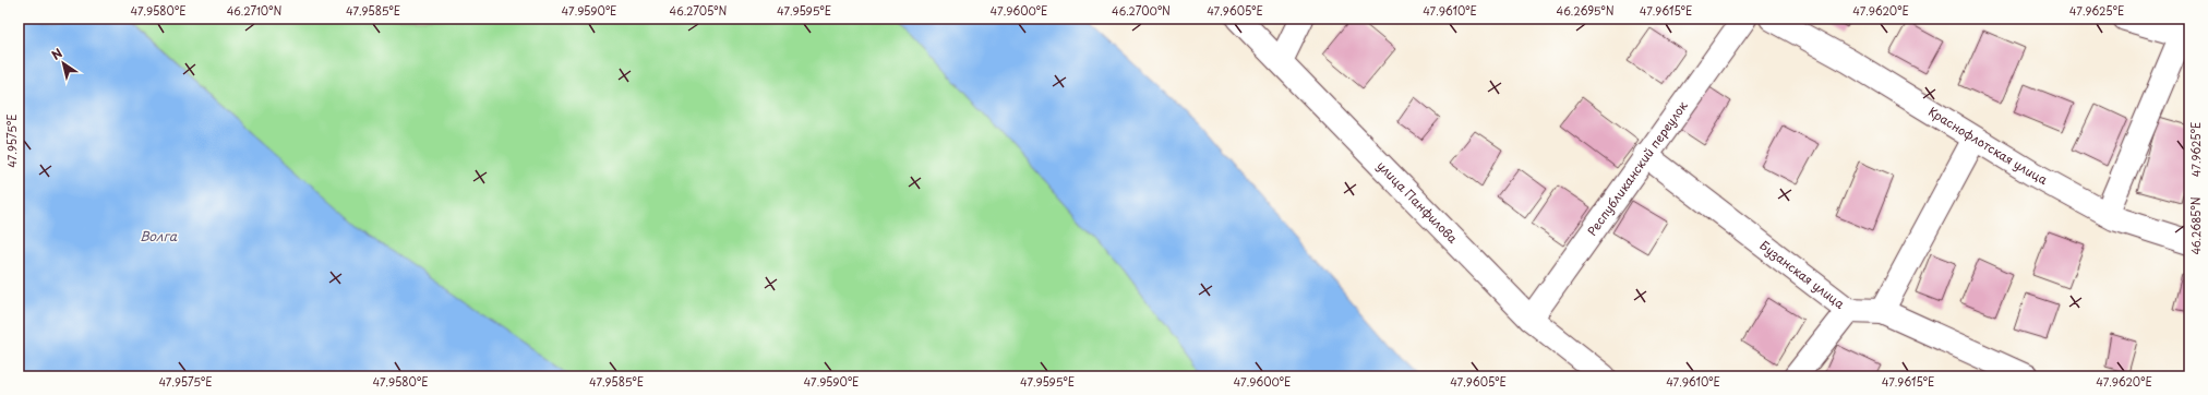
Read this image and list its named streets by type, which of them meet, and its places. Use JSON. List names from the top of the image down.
{
  "streets": {
    "street": [
      "Краснофлотская улица",
      "Республиканский переулок",
      "улица Панфилова",
      "Бузанская улица"
    ]
  },
  "crossings": [
    ["Республиканский переулок", "улица Панфилова"],
    ["Республиканский переулок", "Бузанская улица"]
  ],
  "water": ["Волга"],
  "north": "top left",
  "coordinates": [
    "47.9580°E",
    "46.2710°N",
    "47.9585°E",
    "47.9590°E",
    "46.2705°N",
    "47.9595°E",
    "47.9600°E",
    "46.2700°N",
    "47.9605°E",
    "47.9610°E",
    "46.2695°N",
    "47.9615°E",
    "47.9620°E",
    "47.9625°E",
    "47.9575°E",
    "46.2685°N"
  ]
}
